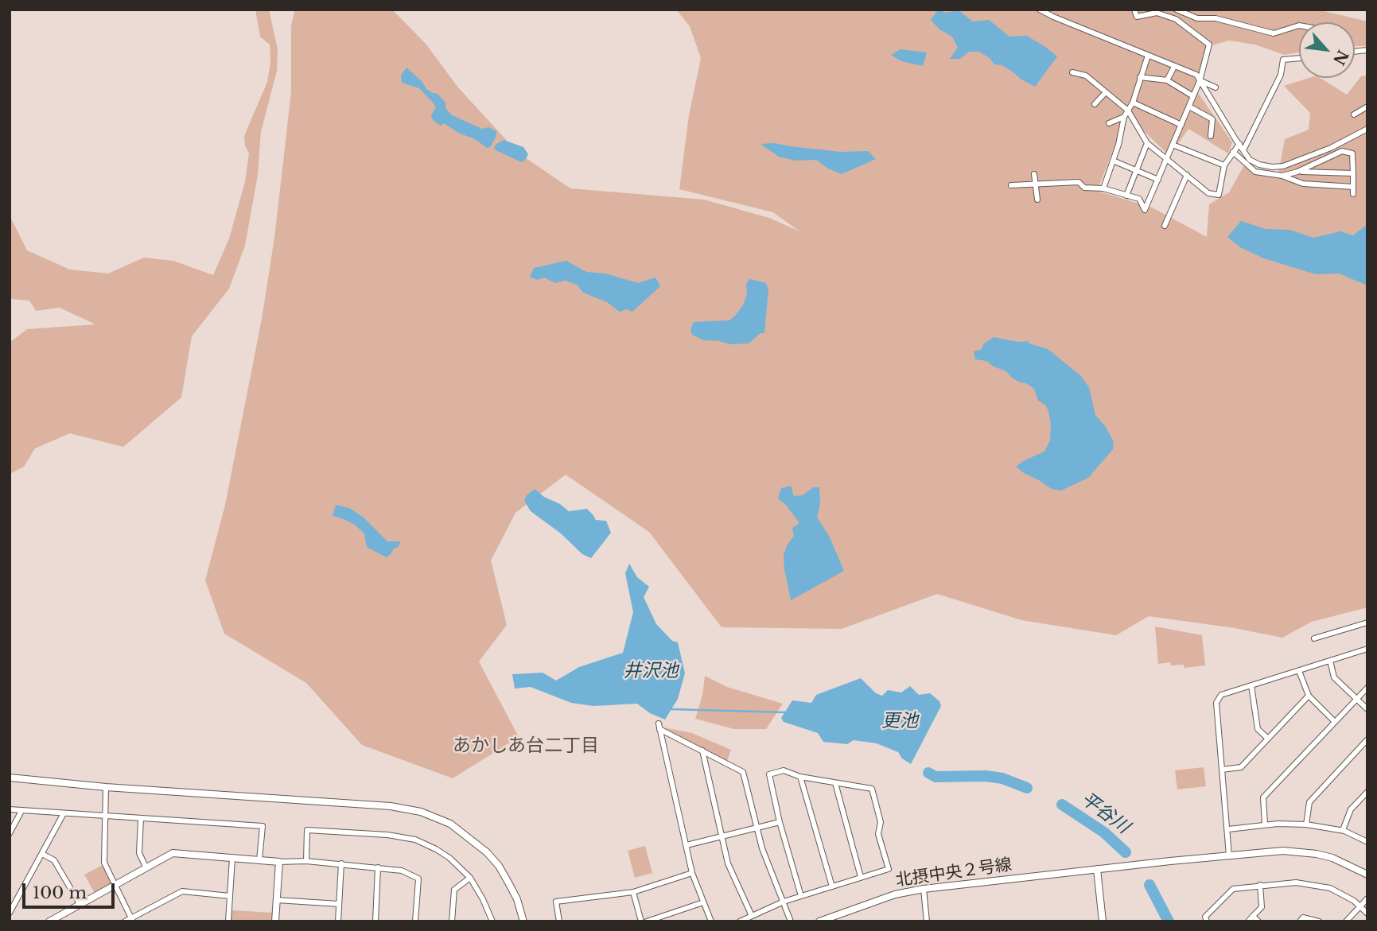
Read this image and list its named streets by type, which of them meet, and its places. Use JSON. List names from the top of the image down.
{
  "streets": {
    "street": ["北摂中央２号線"]
  },
  "districts": ["あかしあ台二丁目"],
  "water": ["井沢池", "更池", "平谷川"],
  "scale_bar": "100 m",
  "north": "bottom right"
}
